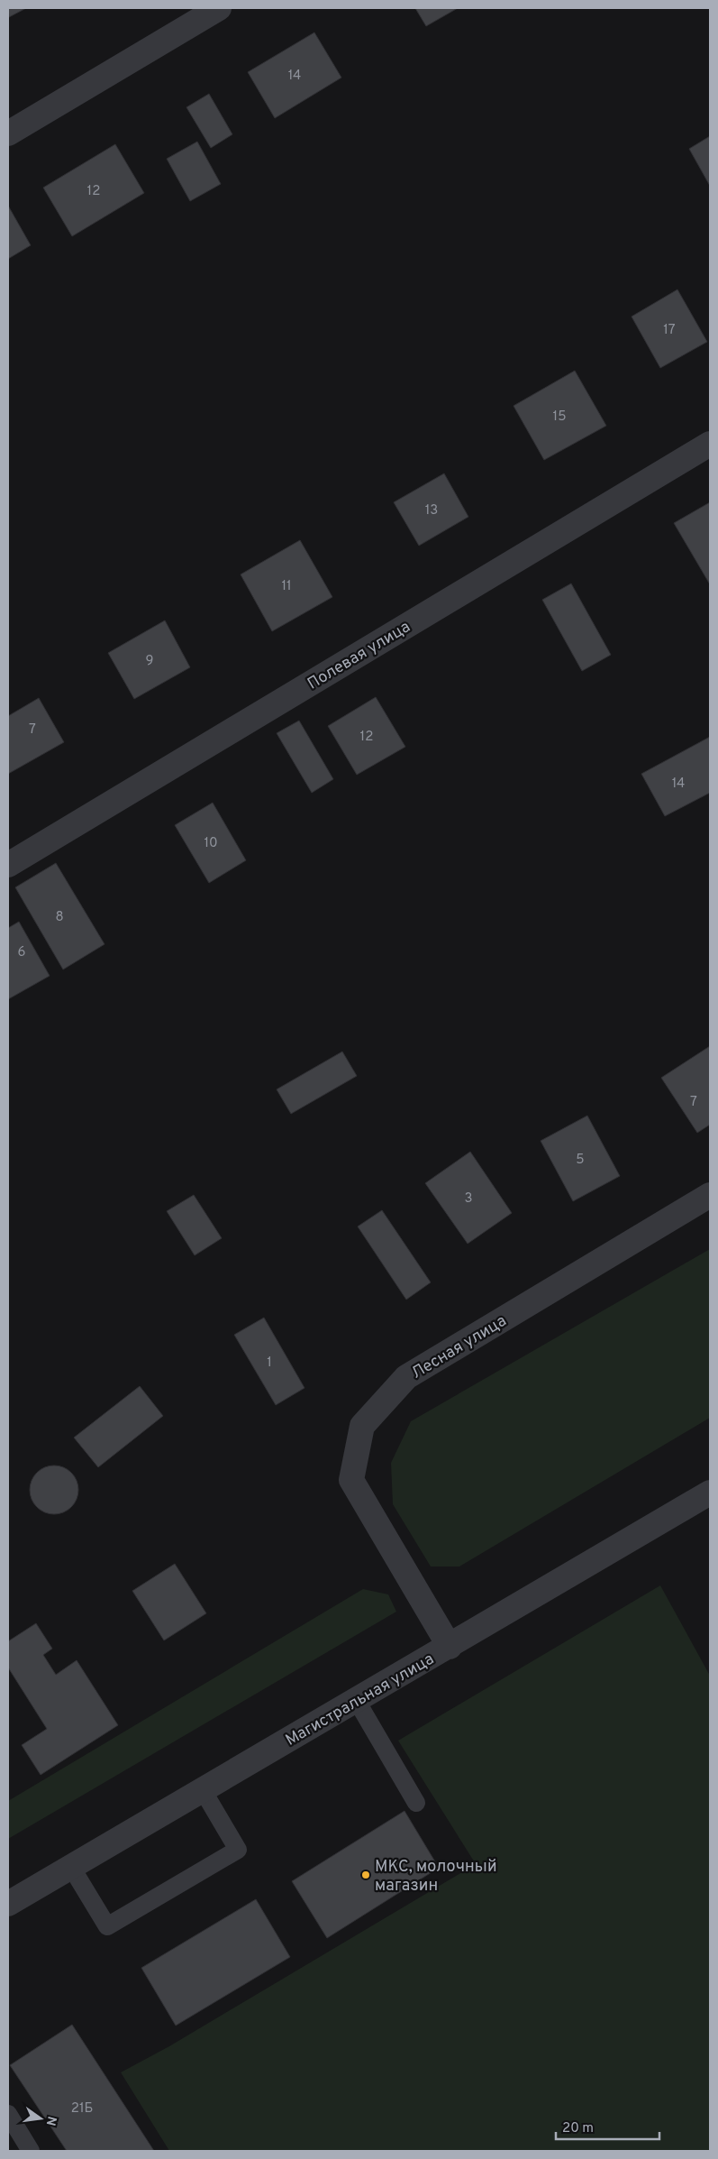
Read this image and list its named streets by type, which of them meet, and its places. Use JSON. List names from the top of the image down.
{
  "streets": {
    "street": ["Полевая улица", "Лесная улица", "Магистральная улица"]
  },
  "crossings": [
    ["Лесная улица", "Магистральная улица"]
  ],
  "places": ["МКС, молочный магазин"],
  "house_numbers": [
    "14",
    "12",
    "17",
    "15",
    "13",
    "11",
    "9",
    "7",
    "12",
    "14",
    "10",
    "8",
    "6",
    "7",
    "5",
    "3",
    "1",
    "21Б"
  ],
  "scale_bar": "20 m",
  "north": "right"
}
